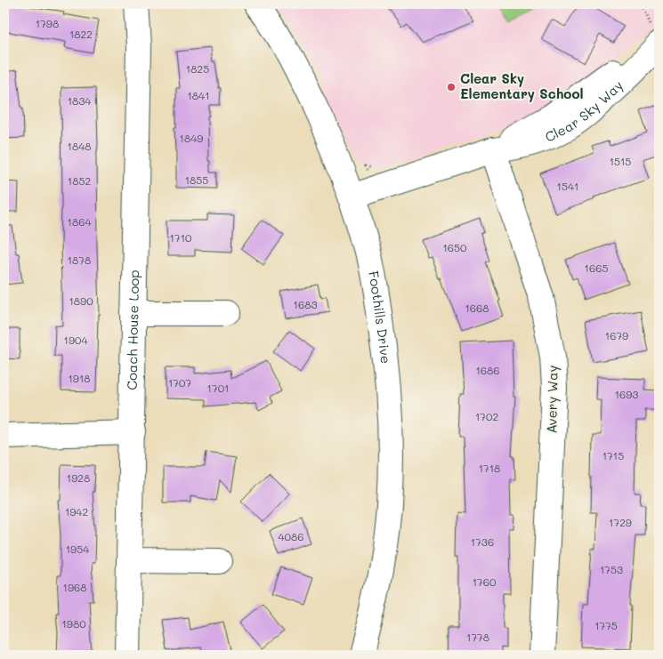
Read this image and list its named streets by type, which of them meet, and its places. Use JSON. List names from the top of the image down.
{
  "streets": {
    "street": [
      "Clear Sky Way",
      "Foothills Drive",
      "Coach House Loop",
      "Avery Way"
    ]
  },
  "crossings": [
    ["Clear Sky Way", "Foothills Drive"],
    ["Clear Sky Way", "Avery Way"]
  ],
  "places": ["Clear Sky Elementary School"],
  "house_numbers": [
    "1798",
    "1822",
    "1825",
    "1841",
    "1834",
    "1849",
    "1848",
    "1515",
    "1855",
    "1852",
    "1541",
    "1864",
    "1710",
    "1650",
    "1878",
    "1665",
    "1890",
    "1683",
    "1668",
    "1679",
    "1904",
    "1686",
    "1918",
    "1707",
    "1701",
    "1693",
    "1702",
    "1715",
    "1718",
    "1928",
    "1942",
    "1729",
    "4086",
    "1736",
    "1954",
    "1753",
    "1760",
    "1968",
    "1980",
    "1775",
    "1778"
  ]
}
